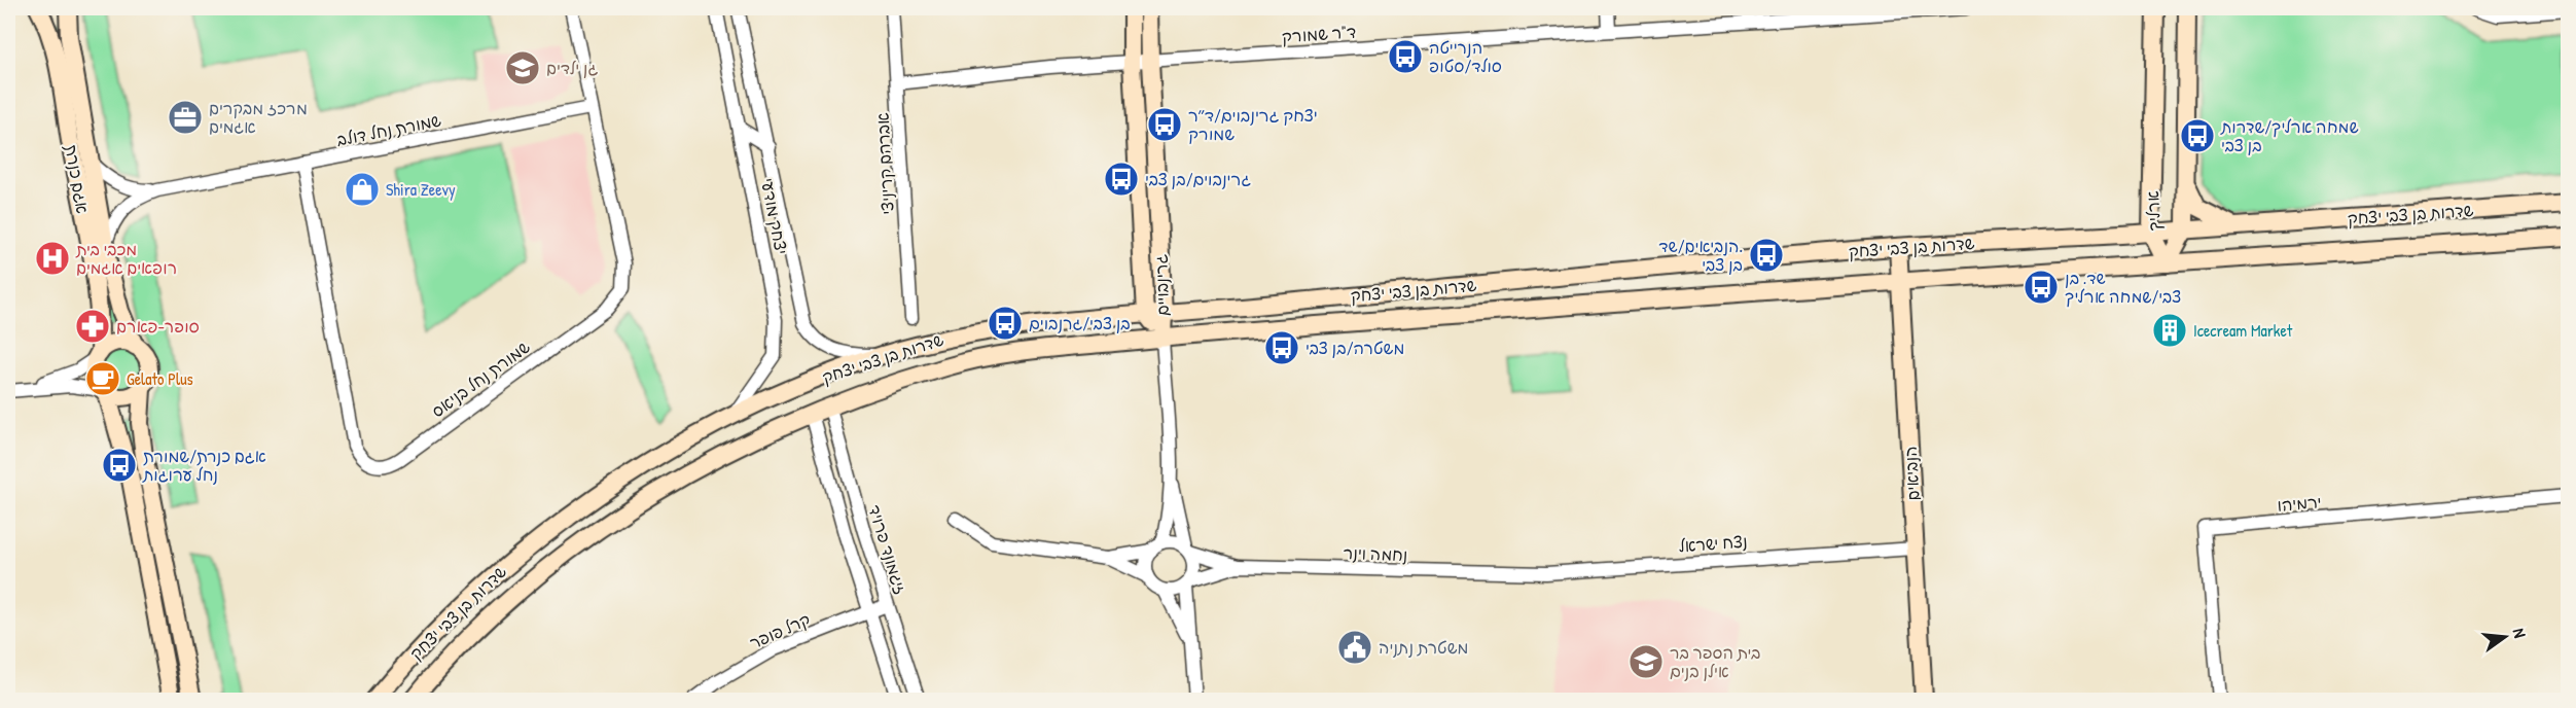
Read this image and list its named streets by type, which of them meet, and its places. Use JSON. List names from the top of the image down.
{
  "streets": {
    "main road": [
      "אגם כנרת",
      "ארליך",
      "שדרות בן צבי יצחק",
      "גרינבויים",
      "הנביאים"
    ],
    "street": [
      "ד\"ר שמורק",
      "שמורת נחל דולב",
      "אברהם קריניצי",
      "יצחק מודעי",
      "שמורת נחל בניאס",
      "ירמיהו",
      "נצח ישראל",
      "זיגמונד פרויד",
      "נחמה וינר",
      "קרל פופר"
    ]
  },
  "crossings": [
    ["ד\"ר שמורק", "אברהם קריניצי"],
    ["ד\"ר שמורק", "גרינבויים"],
    ["שמורת נחל דולב", "אגם כנרת"],
    ["שמורת נחל דולב", "שמורת נחל בניאס"],
    ["ארליך", "שדרות בן צבי יצחק"],
    ["שדרות בן צבי יצחק", "יצחק מודעי"],
    ["שדרות בן צבי יצחק", "גרינבויים"],
    ["שדרות בן צבי יצחק", "הנביאים"],
    ["שדרות בן צבי יצחק", "זיגמונד פרויד"],
    ["הנביאים", "נצח ישראל"],
    ["נצח ישראל", "נחמה וינר"],
    ["זיגמונד פרויד", "קרל פופר"]
  ],
  "places": {
    "bus stop": [
      "הנרייטה סולד/סטופ",
      "יצחק גרינבוים/ד״ר שמורק",
      "שמחה ארליך/שדרות בן צבי",
      "גרינבוים/בן צבי",
      "הנביאים/שד. בן צבי",
      "שד. בן צבי/שמחה ארליך",
      "בן צבי/גרנבוים",
      "משטרה/בן צבי",
      "אגם כנרת/שמורת נחל ערוגות"
    ],
    "school or university": ["גן ילדים", "בית הספר בר אילן בנים"],
    "office": ["מרכז מבקרים אגמים"],
    "shop": ["Shira Zeevy"],
    "hospital": ["מכבי בית רופאים אגמים"],
    "pharmacy": ["סופר-פארם"],
    "building": ["Icecream Market"],
    "cafe": ["Gelato Plus"],
    "public building": ["משטרת נתניה"]
  },
  "north": "right"
}
